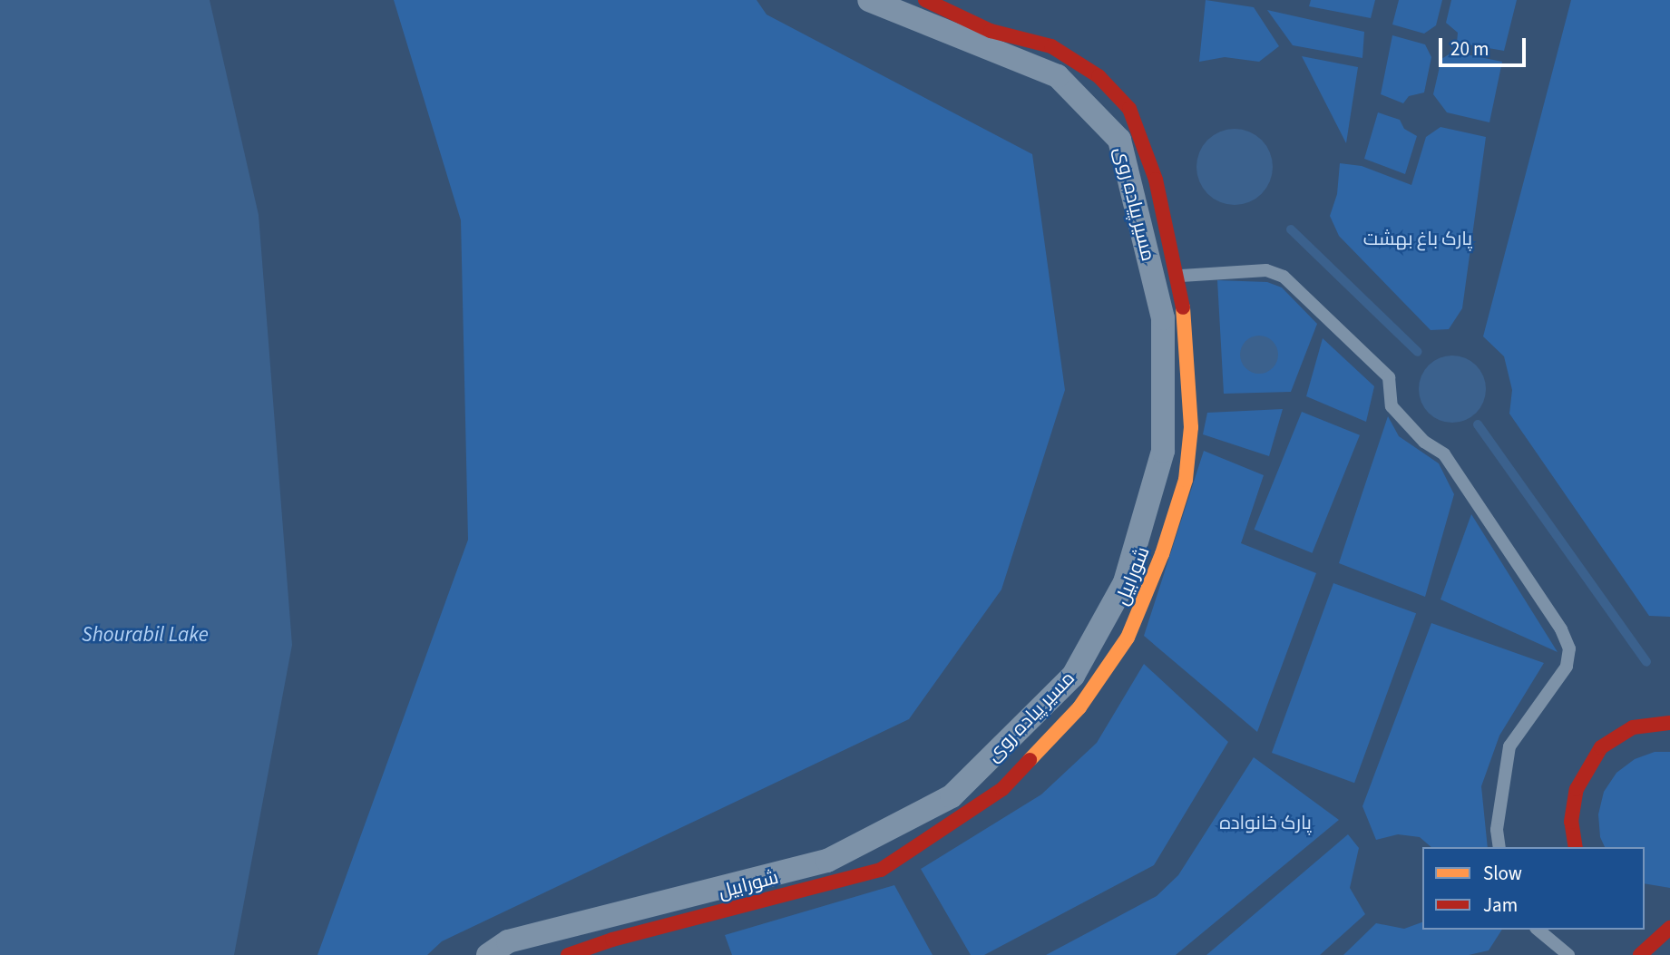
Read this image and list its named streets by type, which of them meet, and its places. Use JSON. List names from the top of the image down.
{
  "streets": {
    "street": ["مسیر پیاده روی", "شورابیل"]
  },
  "water": ["Shourabil Lake"],
  "parks": ["پارک باغ بهشت", "پارک خانواده"],
  "legend": ["Slow", "Jam"],
  "scale_bar": "20 m"
}
